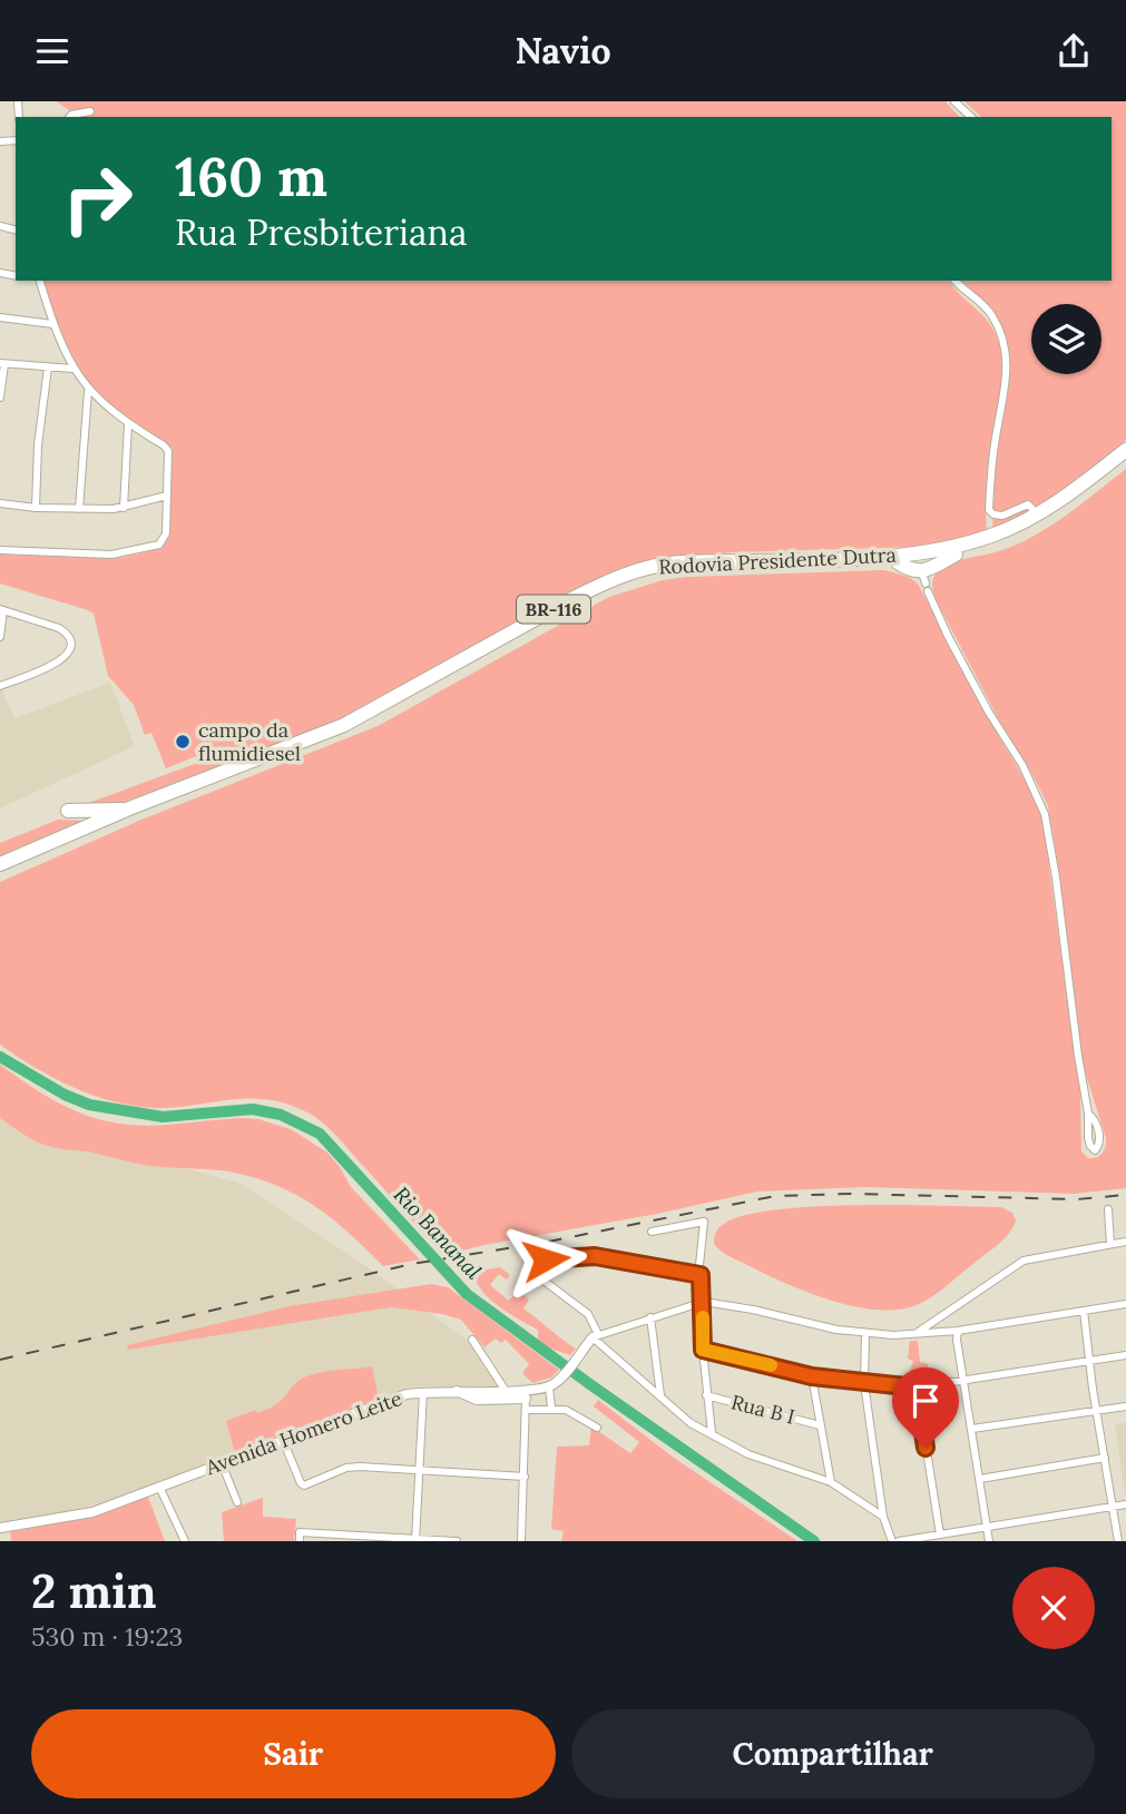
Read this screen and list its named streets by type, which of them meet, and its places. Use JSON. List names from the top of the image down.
{
  "streets": {
    "highway": ["Rodovia Presidente Dutra", "BR-116"],
    "street": ["Rua B I", "Avenida Homero Leite"]
  },
  "water": ["Rio Bananal"],
  "places": ["campo da flumidiesel"],
  "page": {
    "header": "Navio",
    "turn": ["160 m", "Rua Presbiteriana"],
    "heading": ["2 min", "530 m · 19:23"],
    "buttons": ["Sair", "Compartilhar"]
  }
}
